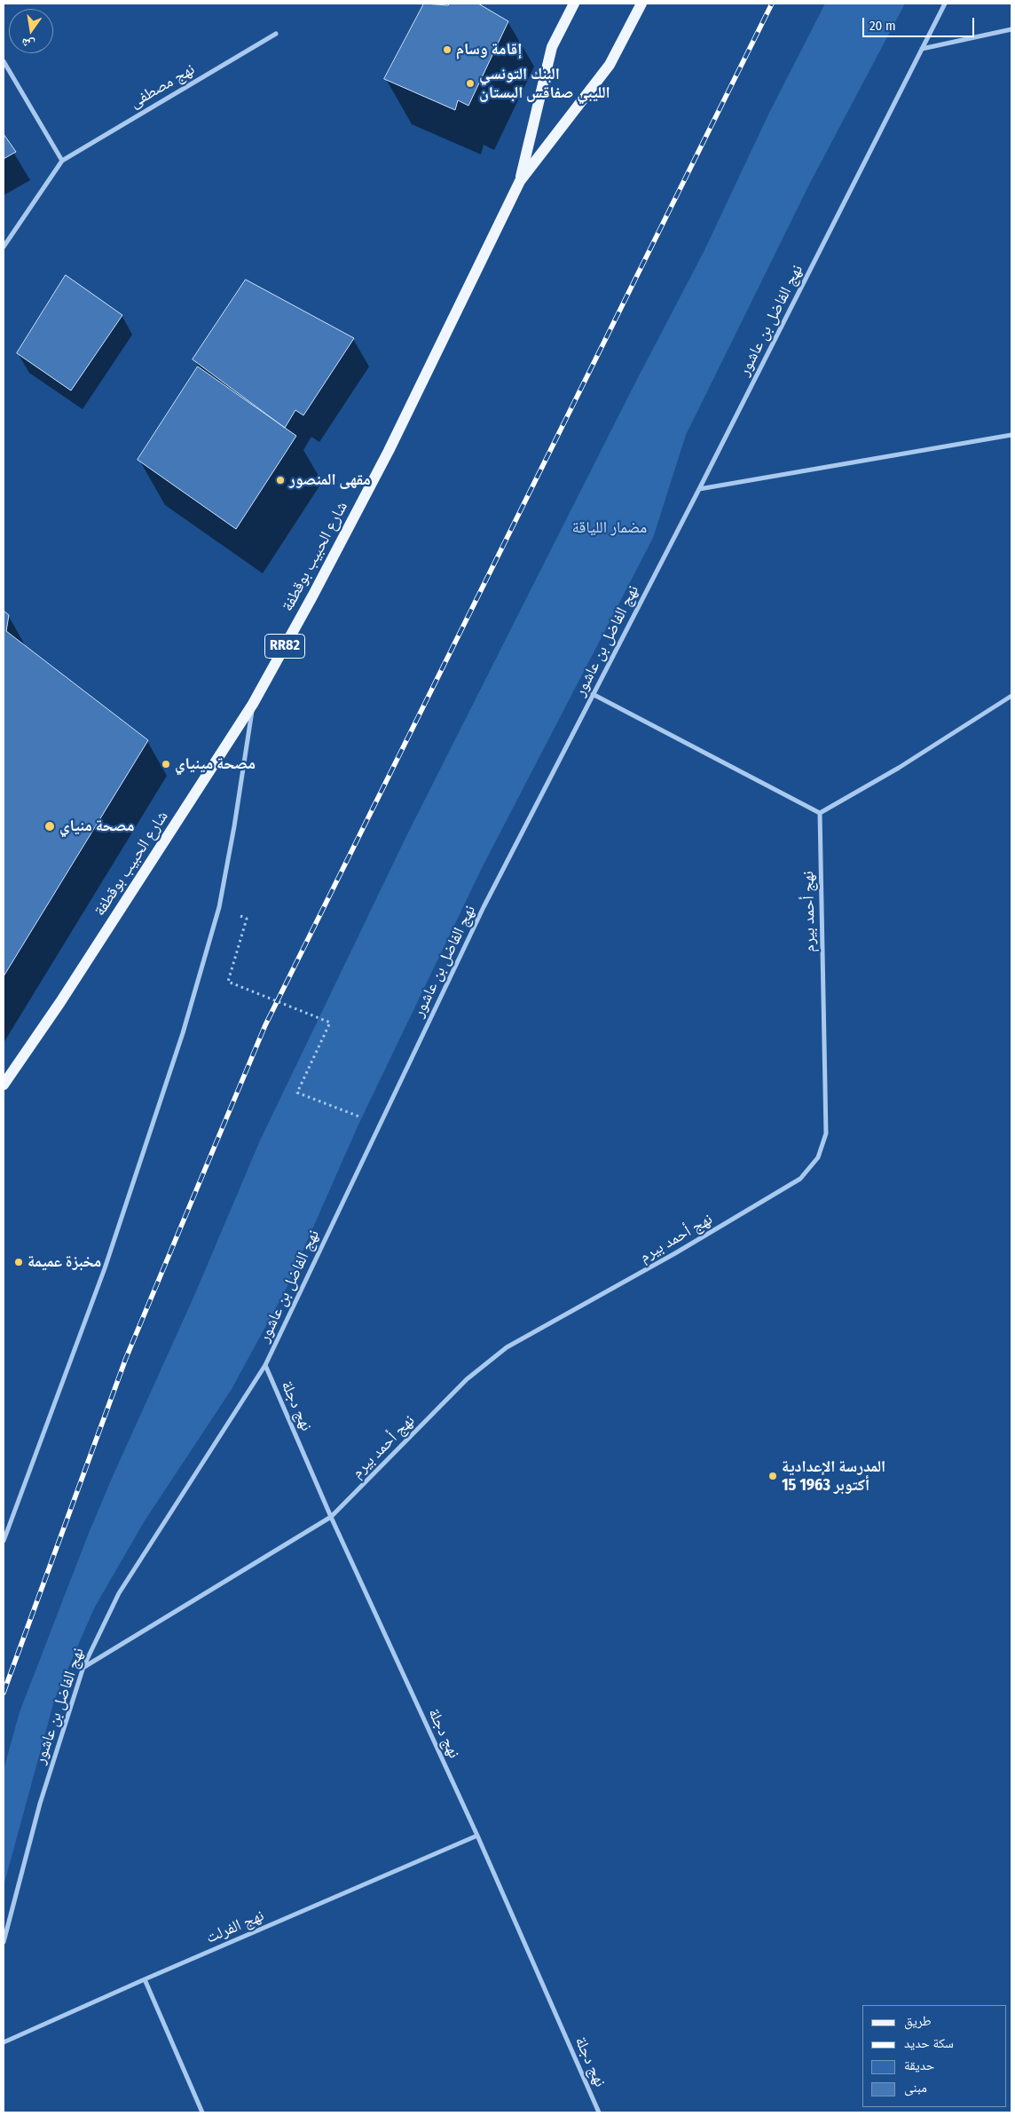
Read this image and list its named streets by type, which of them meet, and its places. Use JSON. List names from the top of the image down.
{
  "streets": {
    "main road": ["شارع الحبيب بوقطفة", "RR82"],
    "street": [
      "نهج مصطفى",
      "نهج الفاضل بن عاشور",
      "نهج أحمد بيرم",
      "نهج دجلة",
      "نهج الفرلت"
    ]
  },
  "crossings": [
    ["نهج الفاضل بن عاشور", "نهج أحمد بيرم"],
    ["نهج الفاضل بن عاشور", "نهج دجلة"],
    ["نهج أحمد بيرم", "نهج دجلة"],
    ["نهج دجلة", "نهج الفرلت"]
  ],
  "parks": ["مضمار اللياقة"],
  "places": [
    "إقامة وسام",
    "البنك التونسي الليبي صفاقس البستان",
    "مقهى المنصور",
    "مصحة مينياي",
    "مصحة منياي",
    "مخبزة عميمة",
    "المدرسة الإعدادية 15 أكتوبر 1963"
  ],
  "legend": [
    "طريق",
    "سكة حديد",
    "حديقة",
    "مبنى"
  ],
  "scale_bar": "20 m",
  "north": "bottom"
}
